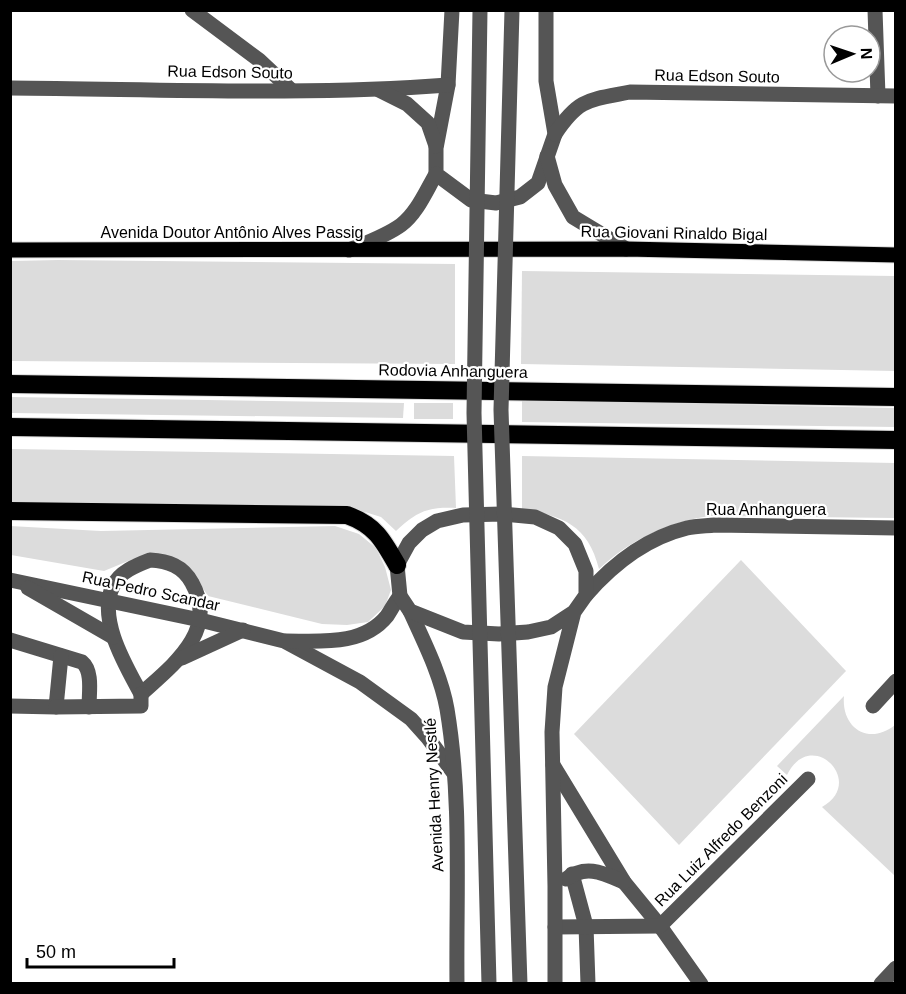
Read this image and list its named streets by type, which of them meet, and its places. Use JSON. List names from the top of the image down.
{
  "streets": {
    "highway": ["Rodovia Anhanguera"],
    "main road": ["Avenida Doutor Antônio Alves Passig", "Rua Giovani Rinaldo Bigal"],
    "street": [
      "Rua Edson Souto",
      "Rua Anhanguera",
      "Rua Pedro Scandar",
      "Avenida Henry Nestlé",
      "Rua Luiz Alfredo Benzoni"
    ]
  },
  "crossings": [
    ["Avenida Doutor Antônio Alves Passig", "Rua Giovani Rinaldo Bigal"],
    ["Rua Anhanguera", "Rua Pedro Scandar"],
    ["Rua Anhanguera", "Avenida Henry Nestlé"],
    ["Rua Pedro Scandar", "Avenida Henry Nestlé"]
  ],
  "scale_bar": "50 m",
  "north": "right"
}
